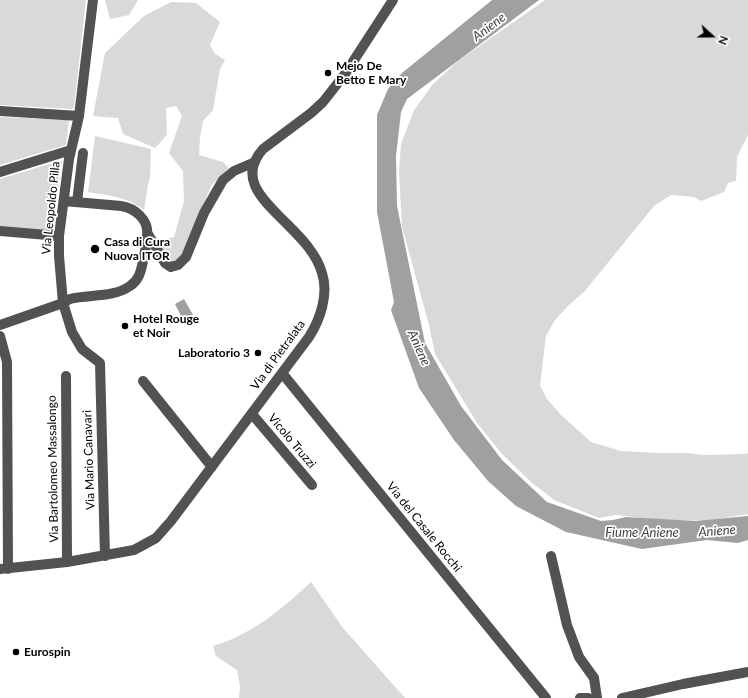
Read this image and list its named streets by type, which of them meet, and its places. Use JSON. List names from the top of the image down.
{
  "streets": {
    "street": [
      "Via Leopoldo Pilla",
      "Via di Pietralata",
      "Vicolo Truzzi",
      "Via Mario Canavari",
      "Via Bartolomeo Massalongo",
      "Via del Casale Rocchi"
    ]
  },
  "crossings": [
    ["Via Leopoldo Pilla", "Via Mario Canavari"],
    ["Via di Pietralata", "Vicolo Truzzi"],
    ["Via di Pietralata", "Via Mario Canavari"],
    ["Via di Pietralata", "Via Bartolomeo Massalongo"],
    ["Via di Pietralata", "Via del Casale Rocchi"]
  ],
  "water": ["Aniene", "Fiume Aniene"],
  "places": [
    "Mejo De Betto E Mary",
    "Casa di Cura Nuova ITOR",
    "Hotel Rouge et Noir",
    "Laboratorio 3",
    "Eurospin"
  ],
  "north": "right"
}
